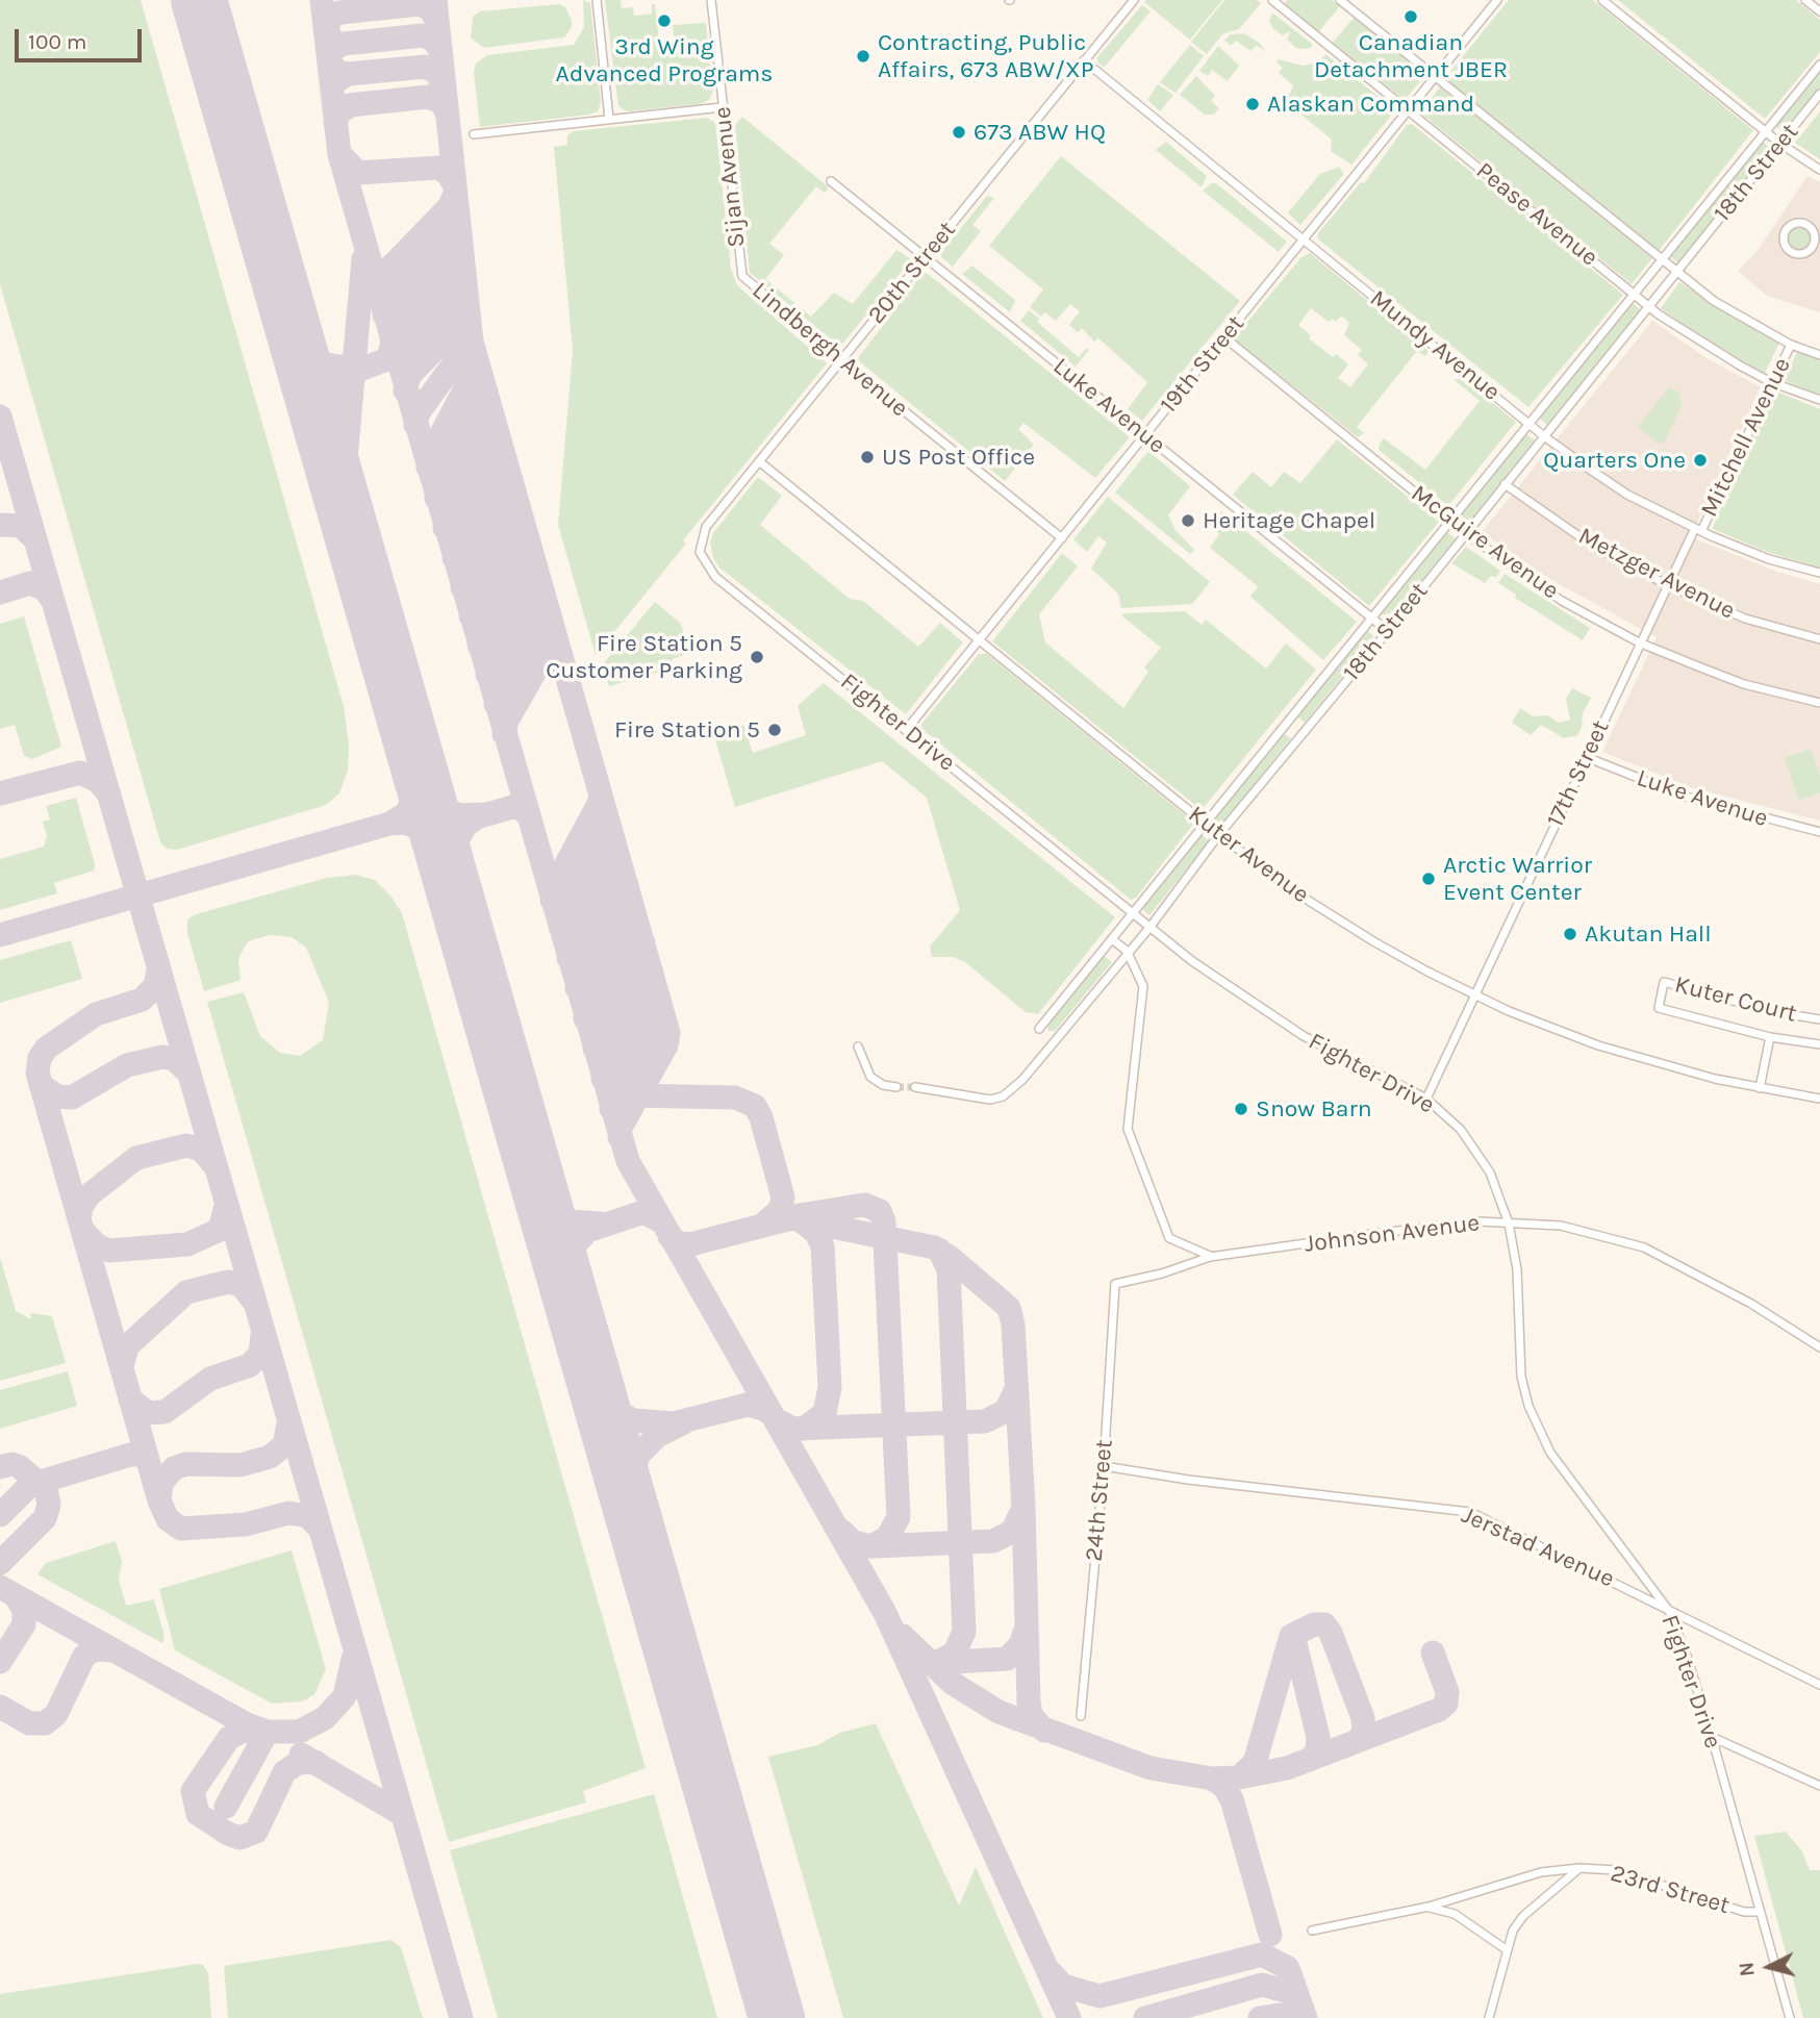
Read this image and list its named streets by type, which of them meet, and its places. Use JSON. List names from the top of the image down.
{
  "streets": {
    "street": [
      "18th Street",
      "Sijan Avenue",
      "Pease Avenue",
      "20th Street",
      "Mundy Avenue",
      "Lindbergh Avenue",
      "19th Street",
      "Luke Avenue",
      "Mitchell Avenue",
      "McGuire Avenue",
      "Metzger Avenue",
      "Fighter Drive",
      "17th Street",
      "Kuter Avenue",
      "Kuter Court",
      "Johnson Avenue",
      "24th Street",
      "Jerstad Avenue",
      "23rd Street"
    ]
  },
  "crossings": [
    ["18th Street", "Pease Avenue"],
    ["18th Street", "Mundy Avenue"],
    ["18th Street", "Luke Avenue"],
    ["18th Street", "McGuire Avenue"],
    ["18th Street", "Metzger Avenue"],
    ["18th Street", "Fighter Drive"],
    ["18th Street", "Kuter Avenue"],
    ["Sijan Avenue", "Lindbergh Avenue"],
    ["Pease Avenue", "19th Street"],
    ["Pease Avenue", "Mitchell Avenue"],
    ["20th Street", "Mundy Avenue"],
    ["20th Street", "Lindbergh Avenue"],
    ["20th Street", "Luke Avenue"],
    ["20th Street", "Fighter Drive"],
    ["20th Street", "Kuter Avenue"],
    ["Mundy Avenue", "19th Street"],
    ["Mundy Avenue", "Mitchell Avenue"],
    ["Mundy Avenue", "17th Street"],
    ["Lindbergh Avenue", "19th Street"],
    ["19th Street", "Luke Avenue"],
    ["19th Street", "McGuire Avenue"],
    ["19th Street", "Fighter Drive"],
    ["19th Street", "Kuter Avenue"],
    ["Luke Avenue", "17th Street"],
    ["Mitchell Avenue", "17th Street"],
    ["McGuire Avenue", "17th Street"],
    ["Metzger Avenue", "17th Street"],
    ["Fighter Drive", "17th Street"],
    ["Fighter Drive", "Johnson Avenue"],
    ["Fighter Drive", "Jerstad Avenue"],
    ["Fighter Drive", "23rd Street"],
    ["17th Street", "Kuter Avenue"],
    ["Kuter Avenue", "Kuter Court"],
    ["Johnson Avenue", "24th Street"],
    ["24th Street", "Jerstad Avenue"]
  ],
  "places": [
    "Canadian Detachment JBER",
    "3rd Wing Advanced Programs",
    "Contracting, Public Affairs, 673 ABW/XP",
    "Alaskan Command",
    "673 ABW HQ",
    "US Post Office",
    "Quarters One",
    "Heritage Chapel",
    "Fire Station 5 Customer Parking",
    "Fire Station 5",
    "Arctic Warrior Event Center",
    "Akutan Hall",
    "Snow Barn"
  ],
  "scale_bar": "100 m",
  "north": "left"
}
